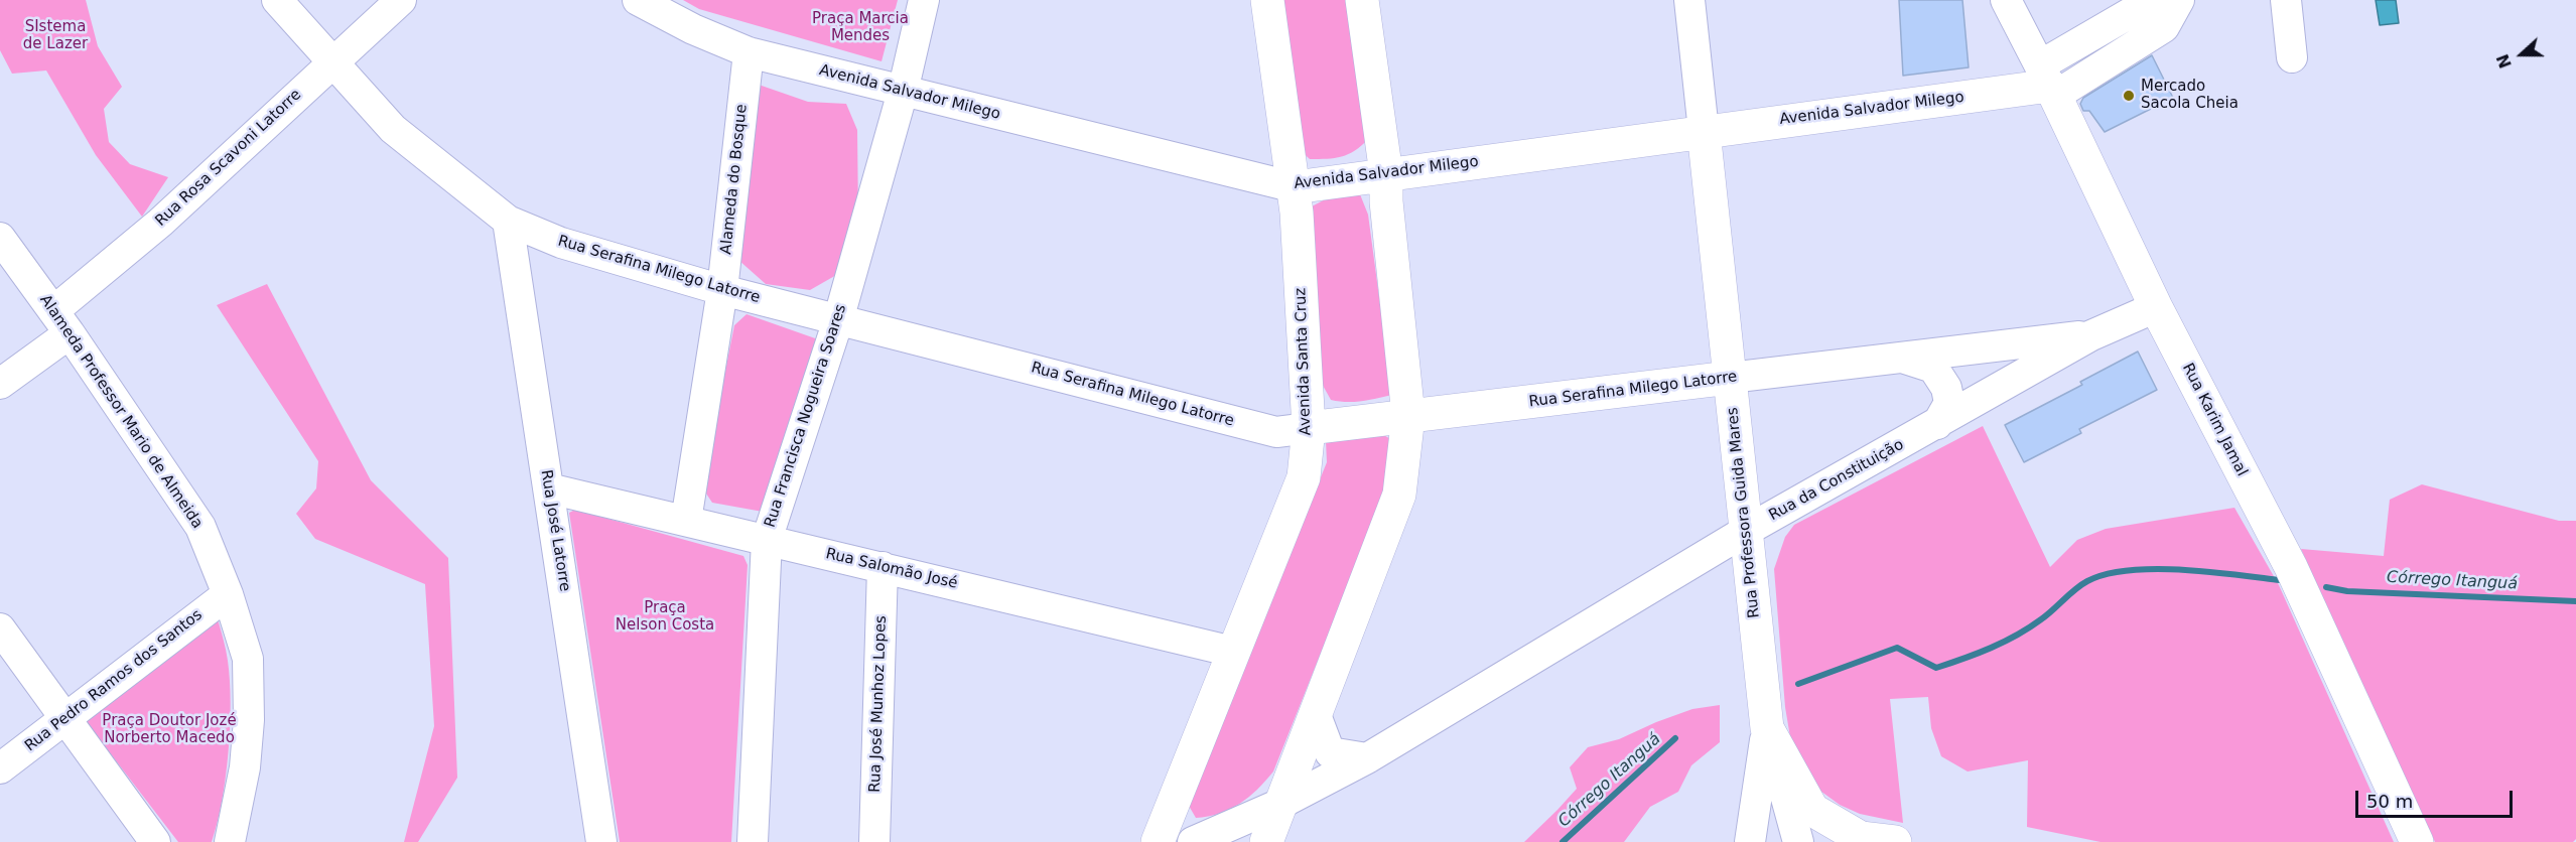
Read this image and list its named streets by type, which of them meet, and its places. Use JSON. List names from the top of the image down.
{
  "streets": {
    "main road": [
      "Avenida Salvador Milego",
      "Rua Serafina Milego Latorre",
      "Avenida Santa Cruz",
      "Rua Karim Jamal",
      "Rua Professora Guida Mares"
    ],
    "street": [
      "Rua Rosa Scavoni Latorre",
      "Alameda do Bosque",
      "Alameda Professor Mario de Almeida",
      "Rua Francisca Nogueira Soares",
      "Rua da Constituição",
      "Rua José Latorre",
      "Rua Salomão José",
      "Rua Pedro Ramos dos Santos",
      "Rua José Munhoz Lopes"
    ]
  },
  "crossings": [
    ["Avenida Salvador Milego", "Alameda do Bosque"],
    ["Avenida Salvador Milego", "Avenida Santa Cruz"],
    ["Avenida Salvador Milego", "Rua Francisca Nogueira Soares"],
    ["Avenida Salvador Milego", "Rua Karim Jamal"],
    ["Avenida Salvador Milego", "Rua Professora Guida Mares"],
    ["Rua Rosa Scavoni Latorre", "Rua Serafina Milego Latorre"],
    ["Rua Rosa Scavoni Latorre", "Alameda Professor Mario de Almeida"],
    ["Alameda do Bosque", "Rua Serafina Milego Latorre"],
    ["Alameda do Bosque", "Rua Salomão José"],
    ["Rua Serafina Milego Latorre", "Avenida Santa Cruz"],
    ["Rua Serafina Milego Latorre", "Rua Francisca Nogueira Soares"],
    ["Rua Serafina Milego Latorre", "Rua da Constituição"],
    ["Rua Serafina Milego Latorre", "Rua Professora Guida Mares"],
    ["Rua Serafina Milego Latorre", "Rua José Latorre"],
    ["Avenida Santa Cruz", "Rua Salomão José"],
    ["Alameda Professor Mario de Almeida", "Rua Pedro Ramos dos Santos"],
    ["Rua Francisca Nogueira Soares", "Rua Salomão José"],
    ["Rua Karim Jamal", "Rua da Constituição"],
    ["Rua da Constituição", "Rua Professora Guida Mares"],
    ["Rua José Latorre", "Rua Salomão José"],
    ["Rua Salomão José", "Rua José Munhoz Lopes"]
  ],
  "water": ["Córrego Itanguá"],
  "parks": [
    "Praça Marcia Mendes",
    "SIstema de Lazer",
    "Praça Nelson Costa",
    "Praça Doutor Jozé Norberto Macedo"
  ],
  "places": ["Mercado Sacola Cheia"],
  "scale_bar": "50 m",
  "north": "left"
}
